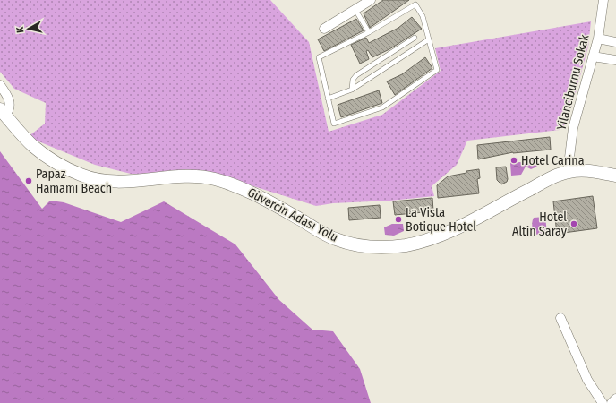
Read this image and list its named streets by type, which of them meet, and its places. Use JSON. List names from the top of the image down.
{
  "streets": {
    "main road": ["Güvercin Adası Yolu"],
    "street": ["Yilanciburnu Sokak"]
  },
  "crossings": [
    ["Yilanciburnu Sokak", "Güvercin Adası Yolu"]
  ],
  "places": [
    "Hotel Carina",
    "Papaz Hamamı Beach",
    "La Vista Botique Hotel",
    "Hotel Altin Saray"
  ],
  "north": "left"
}
